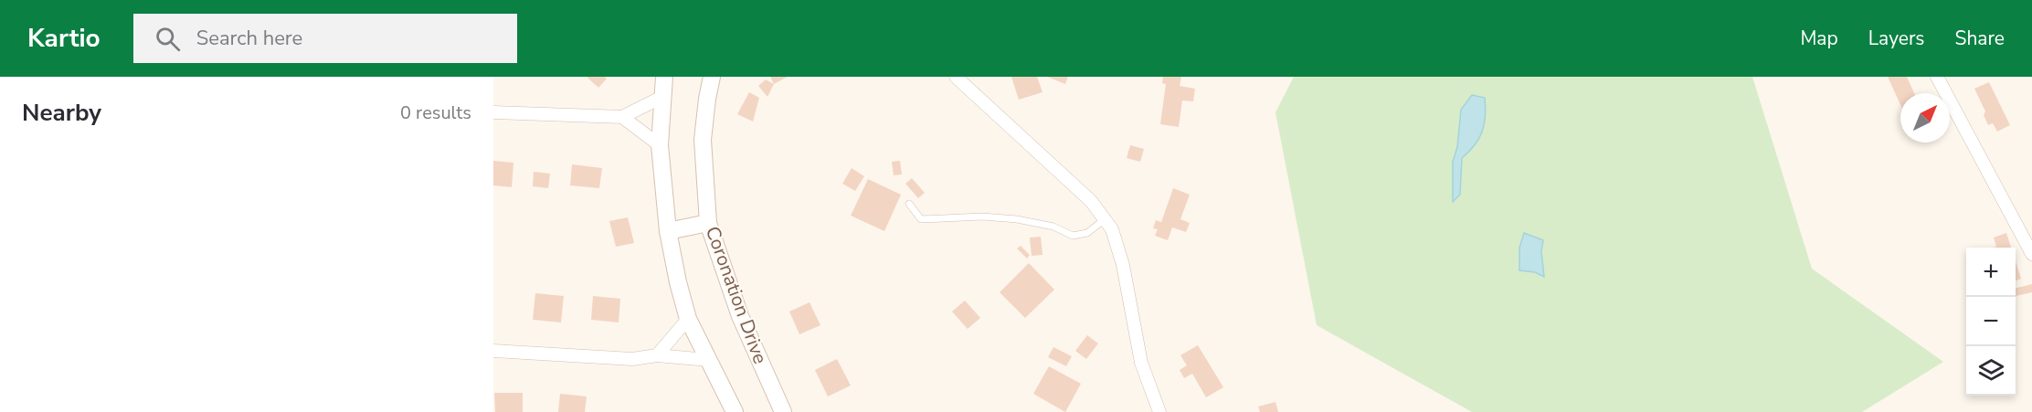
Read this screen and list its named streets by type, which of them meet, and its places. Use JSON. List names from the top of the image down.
{
  "streets": {
    "street": ["Coronation Drive"]
  },
  "north": "top right",
  "page": {
    "header": "Kartio",
    "search": "Search here",
    "nav": ["Map", "Layers", "Share"],
    "heading": ["Nearby", "0 results"],
    "map_buttons": ["+", "−"]
  }
}
